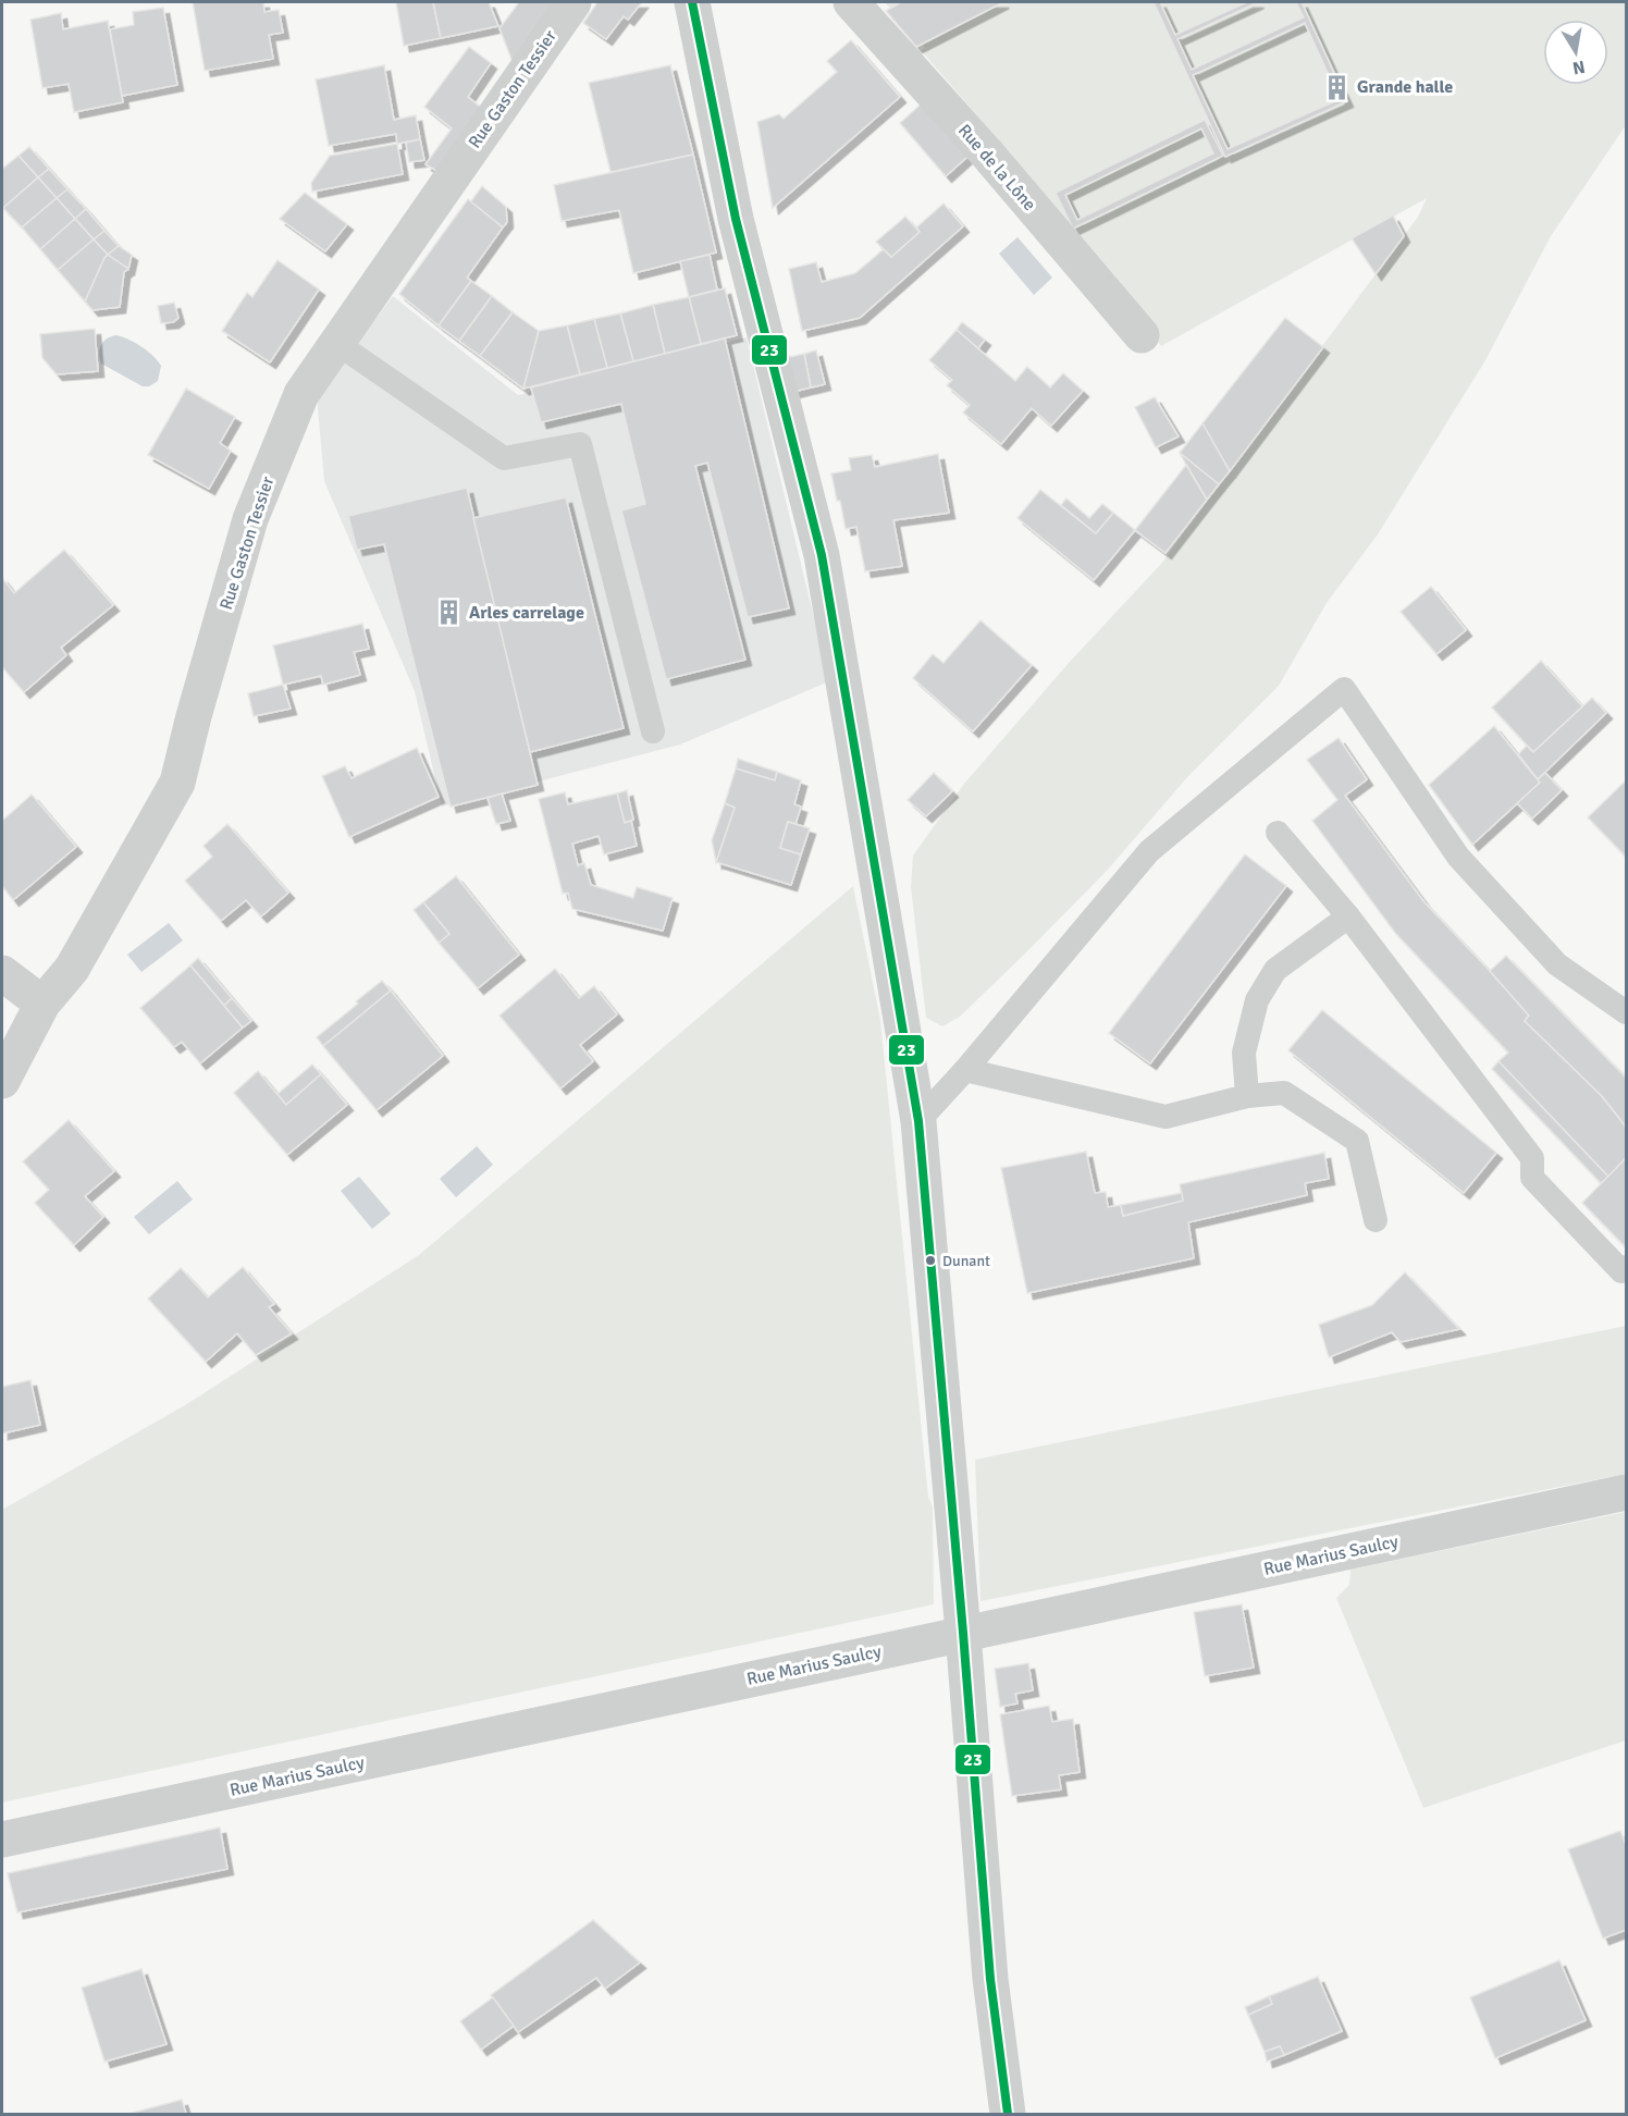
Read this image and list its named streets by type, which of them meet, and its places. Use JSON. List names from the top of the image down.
{
  "streets": {
    "street": ["Rue Gaston Tessier", "Rue de la Lône", "Rue Marius Saulcy"]
  },
  "places": {
    "building": ["Grande halle", "Arles carrelage"],
    "other": ["Dunant"]
  },
  "lines": ["transit line 23"],
  "north": "bottom"
}
